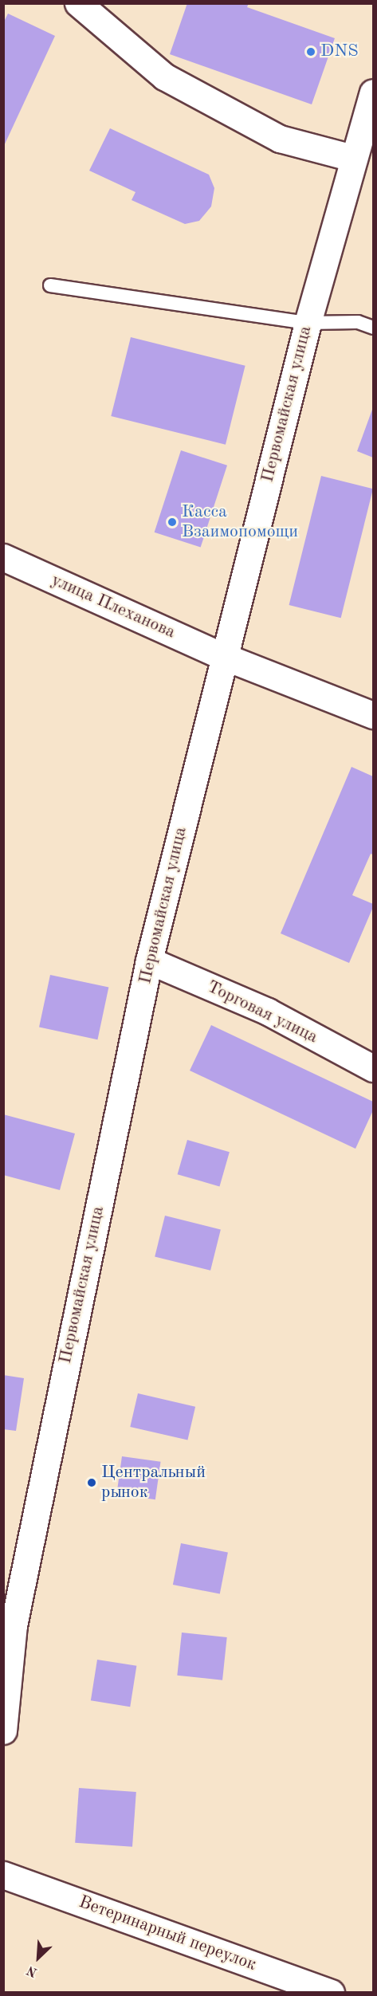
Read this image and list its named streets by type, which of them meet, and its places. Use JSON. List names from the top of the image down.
{
  "streets": {
    "main road": [
      "Первомайская улица",
      "улица Плеханова",
      "Торговая улица",
      "Ветеринарный переулок"
    ]
  },
  "crossings": [
    ["Первомайская улица", "улица Плеханова"],
    ["Первомайская улица", "Торговая улица"]
  ],
  "places": ["DNS", "Касса Взаимопомощи", "Центральный рынок"],
  "north": "bottom left"
}
